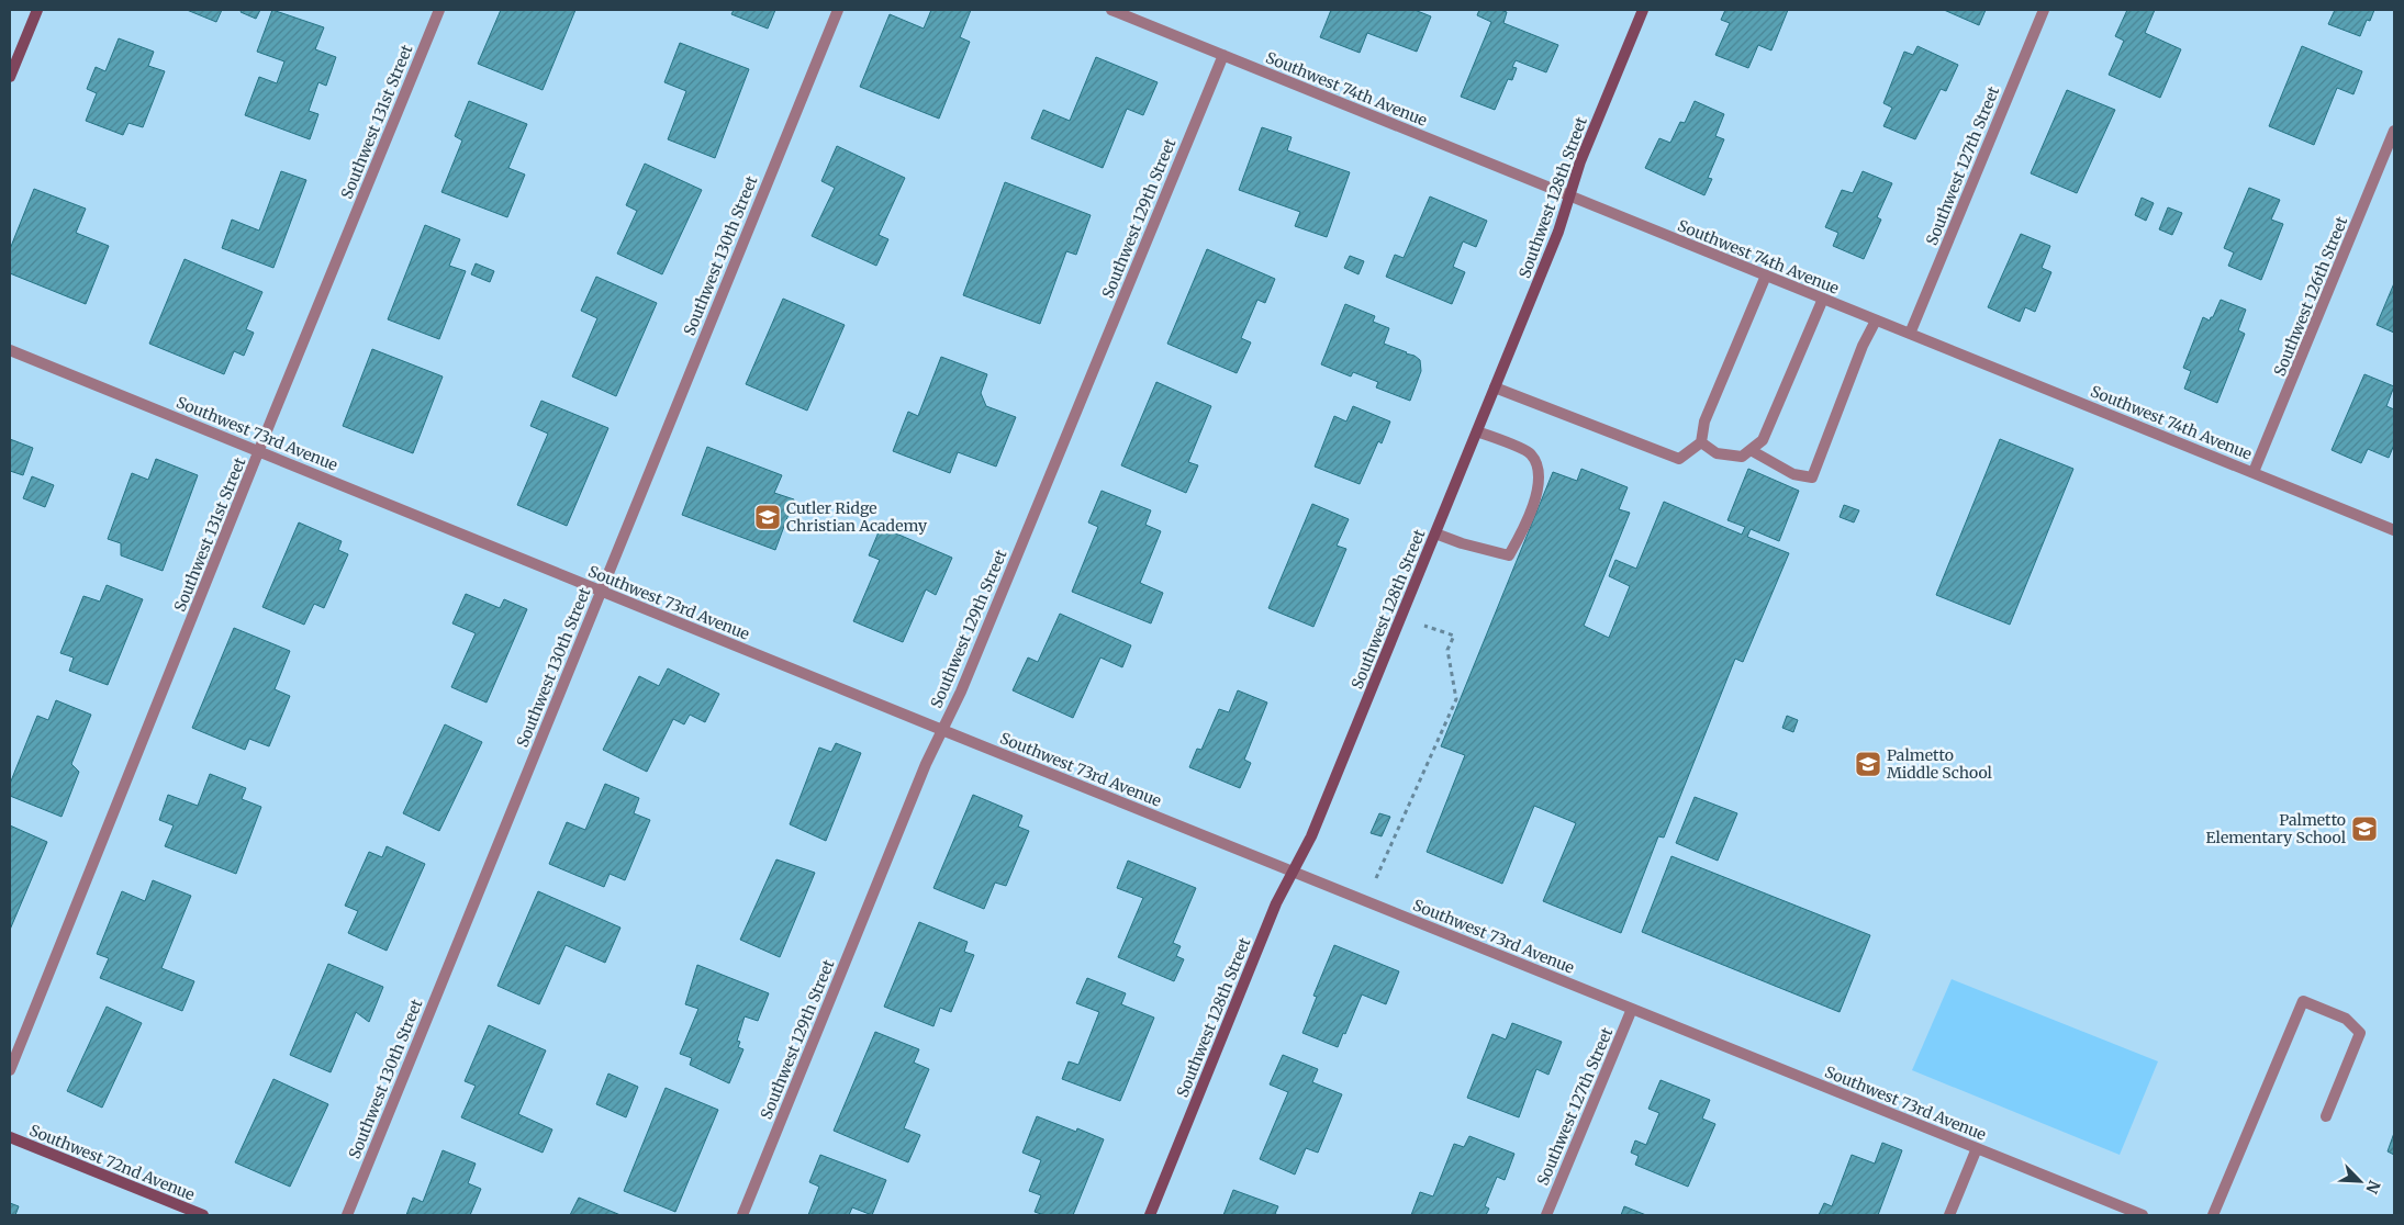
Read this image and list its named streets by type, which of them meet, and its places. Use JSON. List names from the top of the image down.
{
  "streets": {
    "street": [
      "Southwest 74th Avenue",
      "Southwest 131st Street",
      "Southwest 127th Street",
      "Southwest 128th Street",
      "Southwest 129th Street",
      "Southwest 130th Street",
      "Southwest 126th Street",
      "Southwest 73rd Avenue",
      "Southwest 72nd Avenue"
    ]
  },
  "crossings": [
    ["Southwest 74th Avenue", "Southwest 127th Street"],
    ["Southwest 74th Avenue", "Southwest 128th Street"],
    ["Southwest 74th Avenue", "Southwest 129th Street"],
    ["Southwest 74th Avenue", "Southwest 126th Street"],
    ["Southwest 131st Street", "Southwest 73rd Avenue"],
    ["Southwest 127th Street", "Southwest 73rd Avenue"],
    ["Southwest 128th Street", "Southwest 73rd Avenue"],
    ["Southwest 129th Street", "Southwest 73rd Avenue"],
    ["Southwest 130th Street", "Southwest 73rd Avenue"]
  ],
  "places": {
    "school or university": ["Cutler Ridge Christian Academy", "Palmetto Middle School", "Palmetto Elementary School"]
  },
  "north": "bottom right"
}
